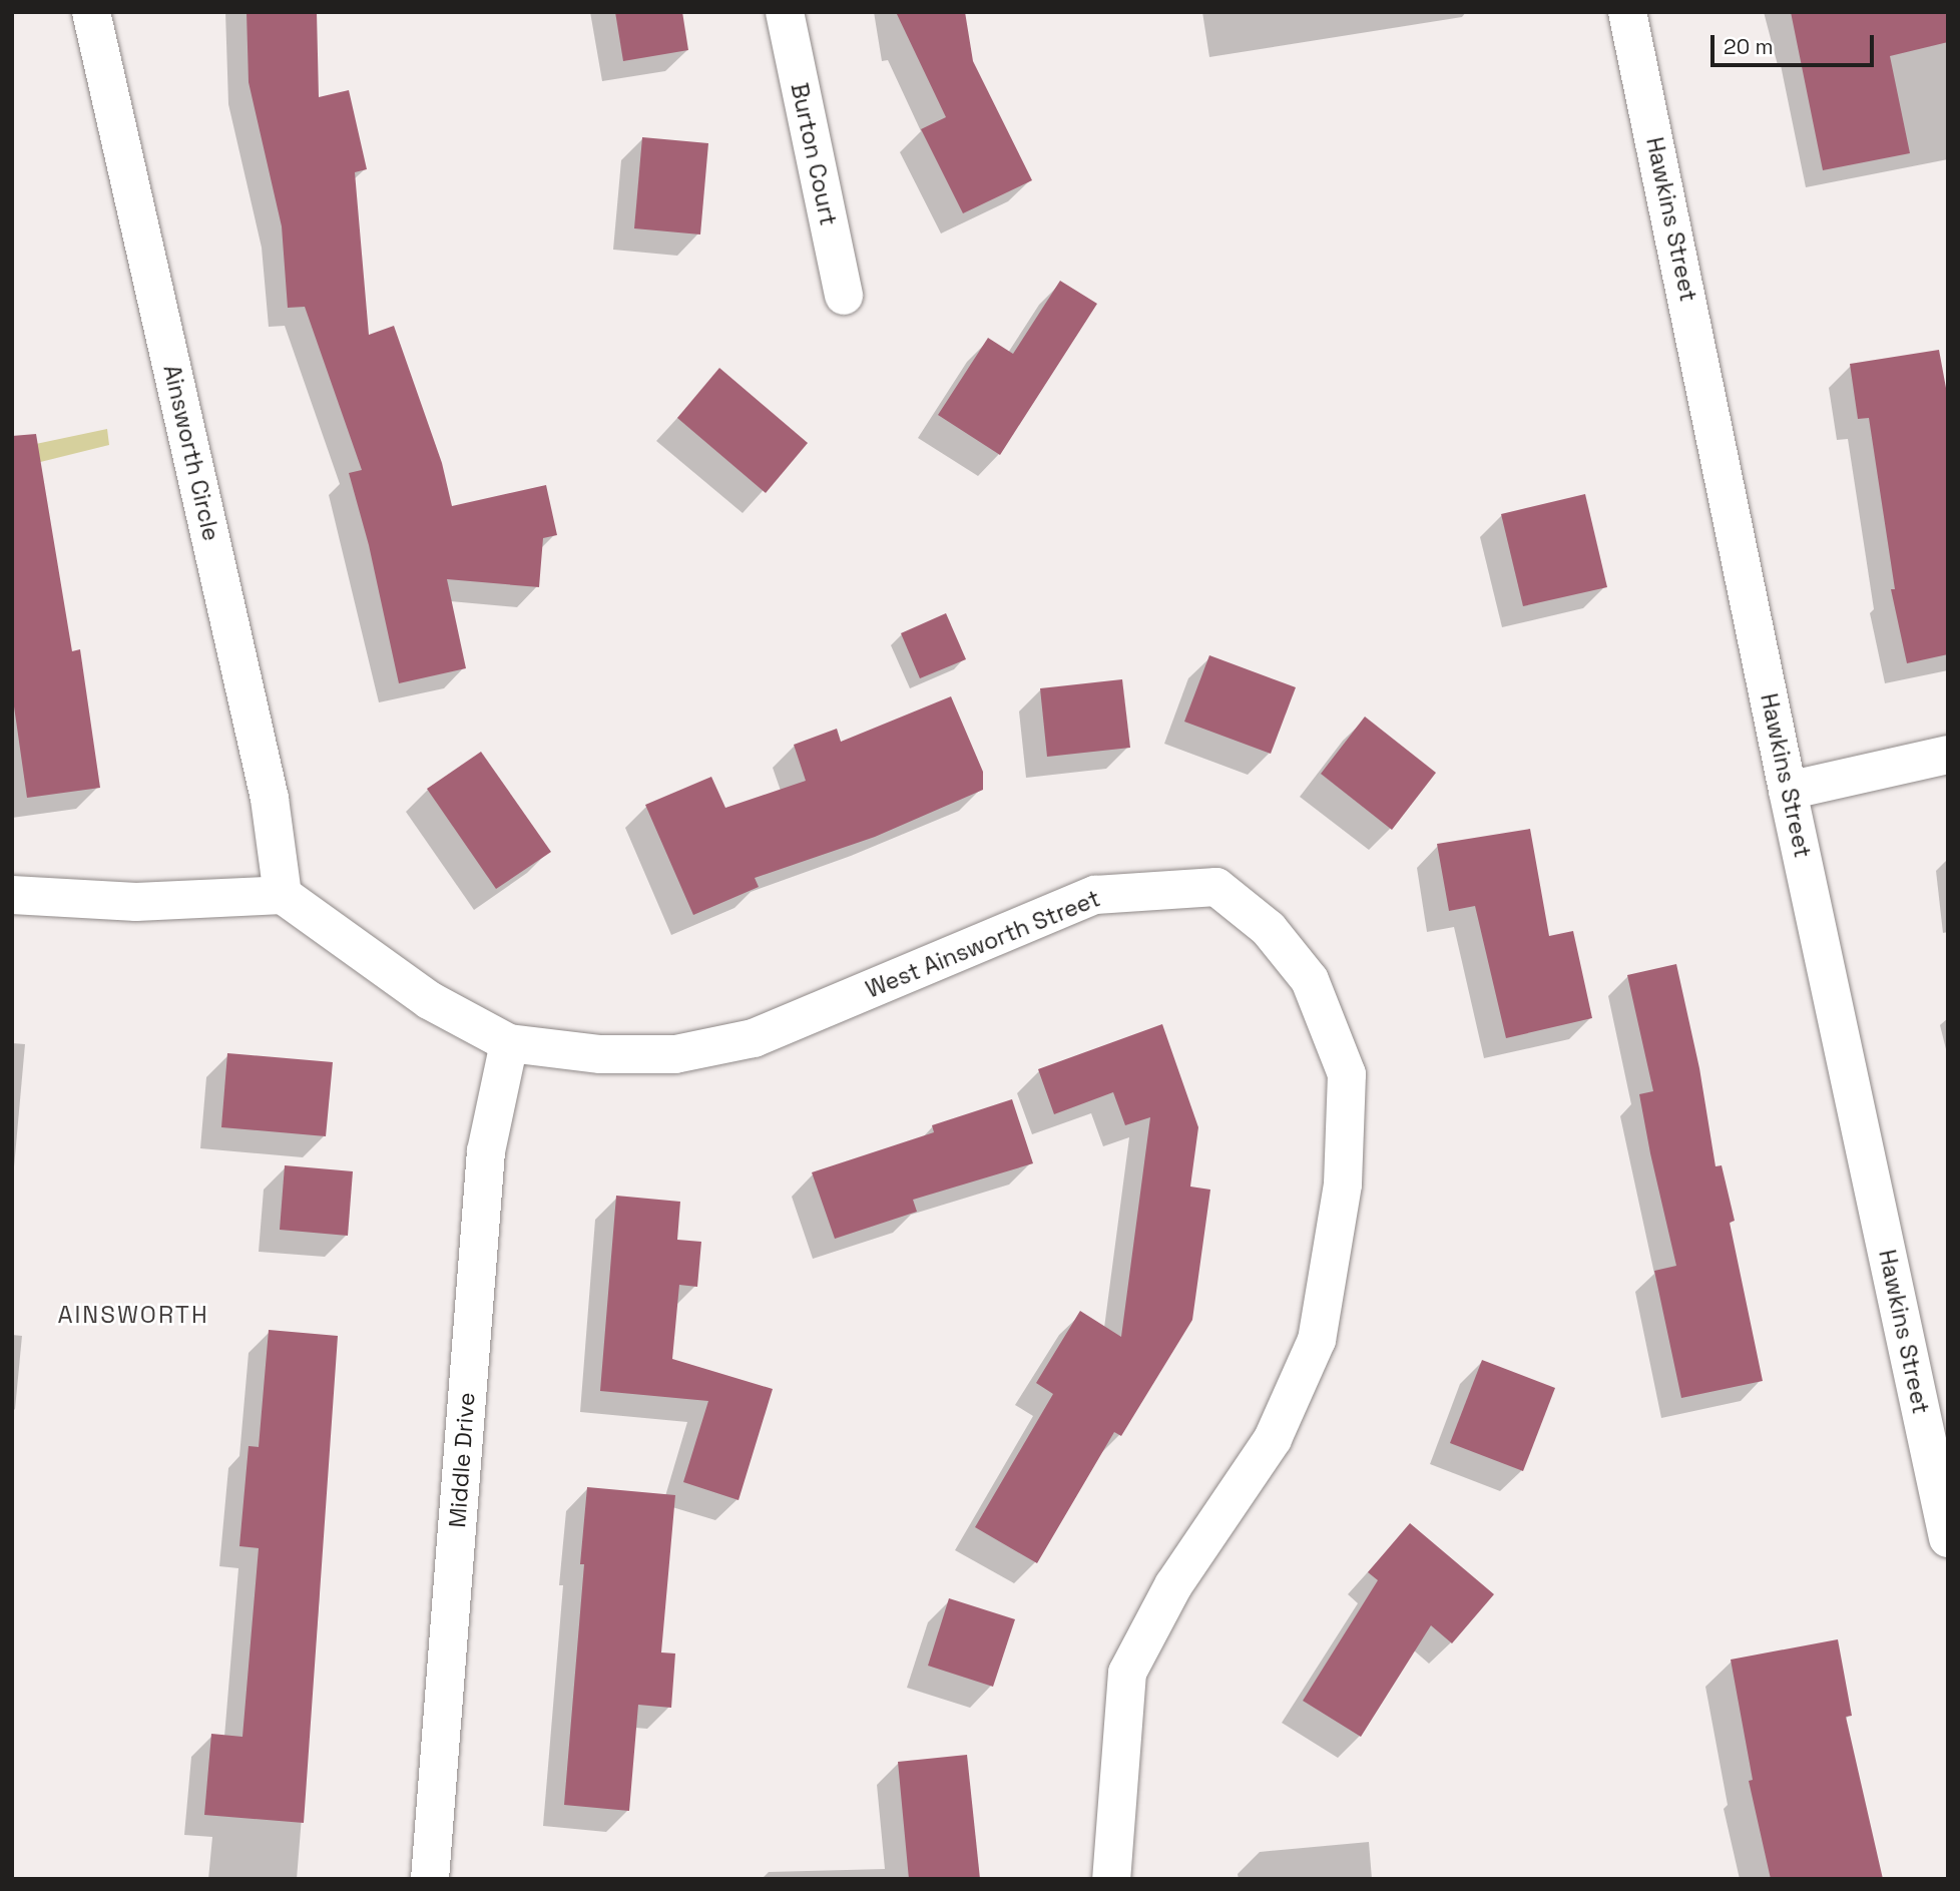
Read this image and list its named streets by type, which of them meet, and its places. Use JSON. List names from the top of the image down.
{
  "streets": {
    "street": [
      "Burton Court",
      "Hawkins Street",
      "Ainsworth Circle",
      "West Ainsworth Street",
      "Middle Drive"
    ]
  },
  "crossings": [
    ["West Ainsworth Street", "Middle Drive"]
  ],
  "districts": ["AINSWORTH"],
  "scale_bar": "20 m"
}
